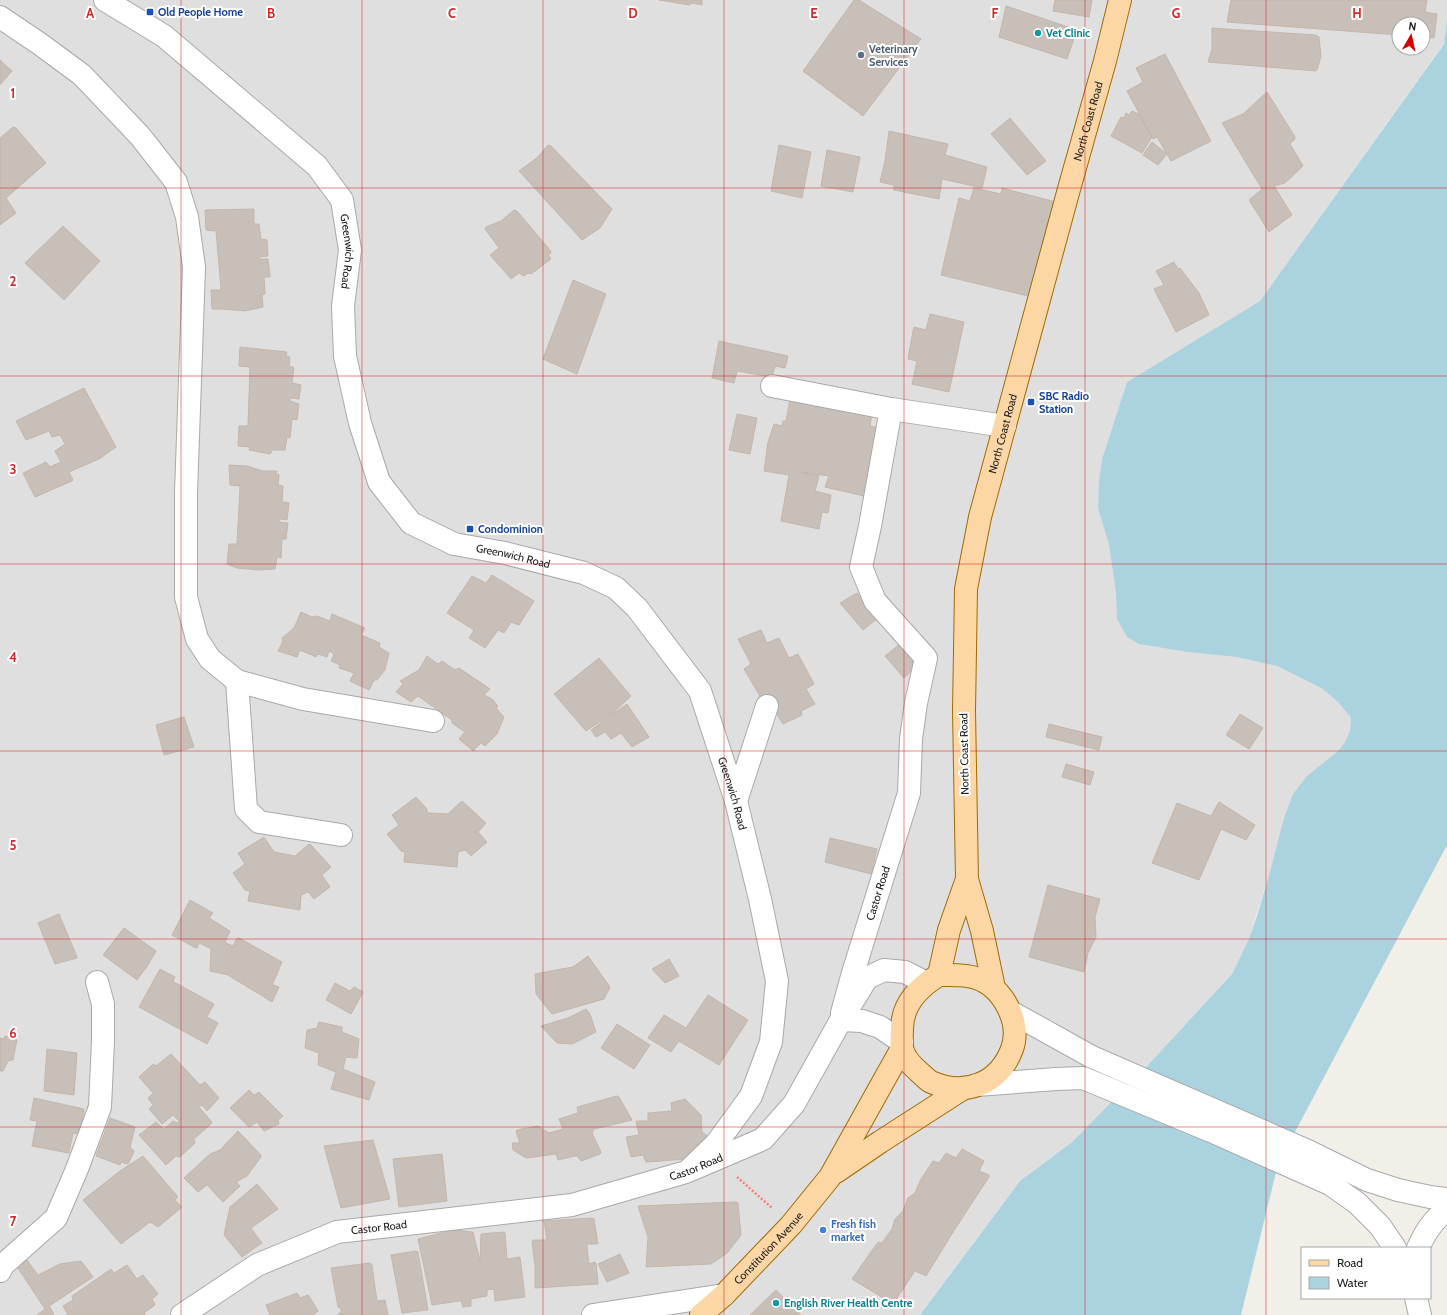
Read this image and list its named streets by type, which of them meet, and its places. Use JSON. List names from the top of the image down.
{
  "streets": {
    "main road": ["North Coast Road", "Constitution Avenue"],
    "street": ["Greenwich Road", "Castor Road"]
  },
  "crossings": [
    ["Greenwich Road", "Castor Road"]
  ],
  "places": {
    "transit": ["Old People Home", "SBC Radio Station", "Condominion"],
    "other": [
      "Vet Clinic",
      "Veterinary Services",
      "Fresh fish market",
      "English River Health Centre"
    ]
  },
  "legend": ["Road", "Water"],
  "north": "top",
  "grid": {
    "columns": [
      "A",
      "B",
      "C",
      "D",
      "E",
      "F",
      "G",
      "H"
    ],
    "rows": [
      "1",
      "2",
      "3",
      "4",
      "5",
      "6",
      "7"
    ]
  }
}
